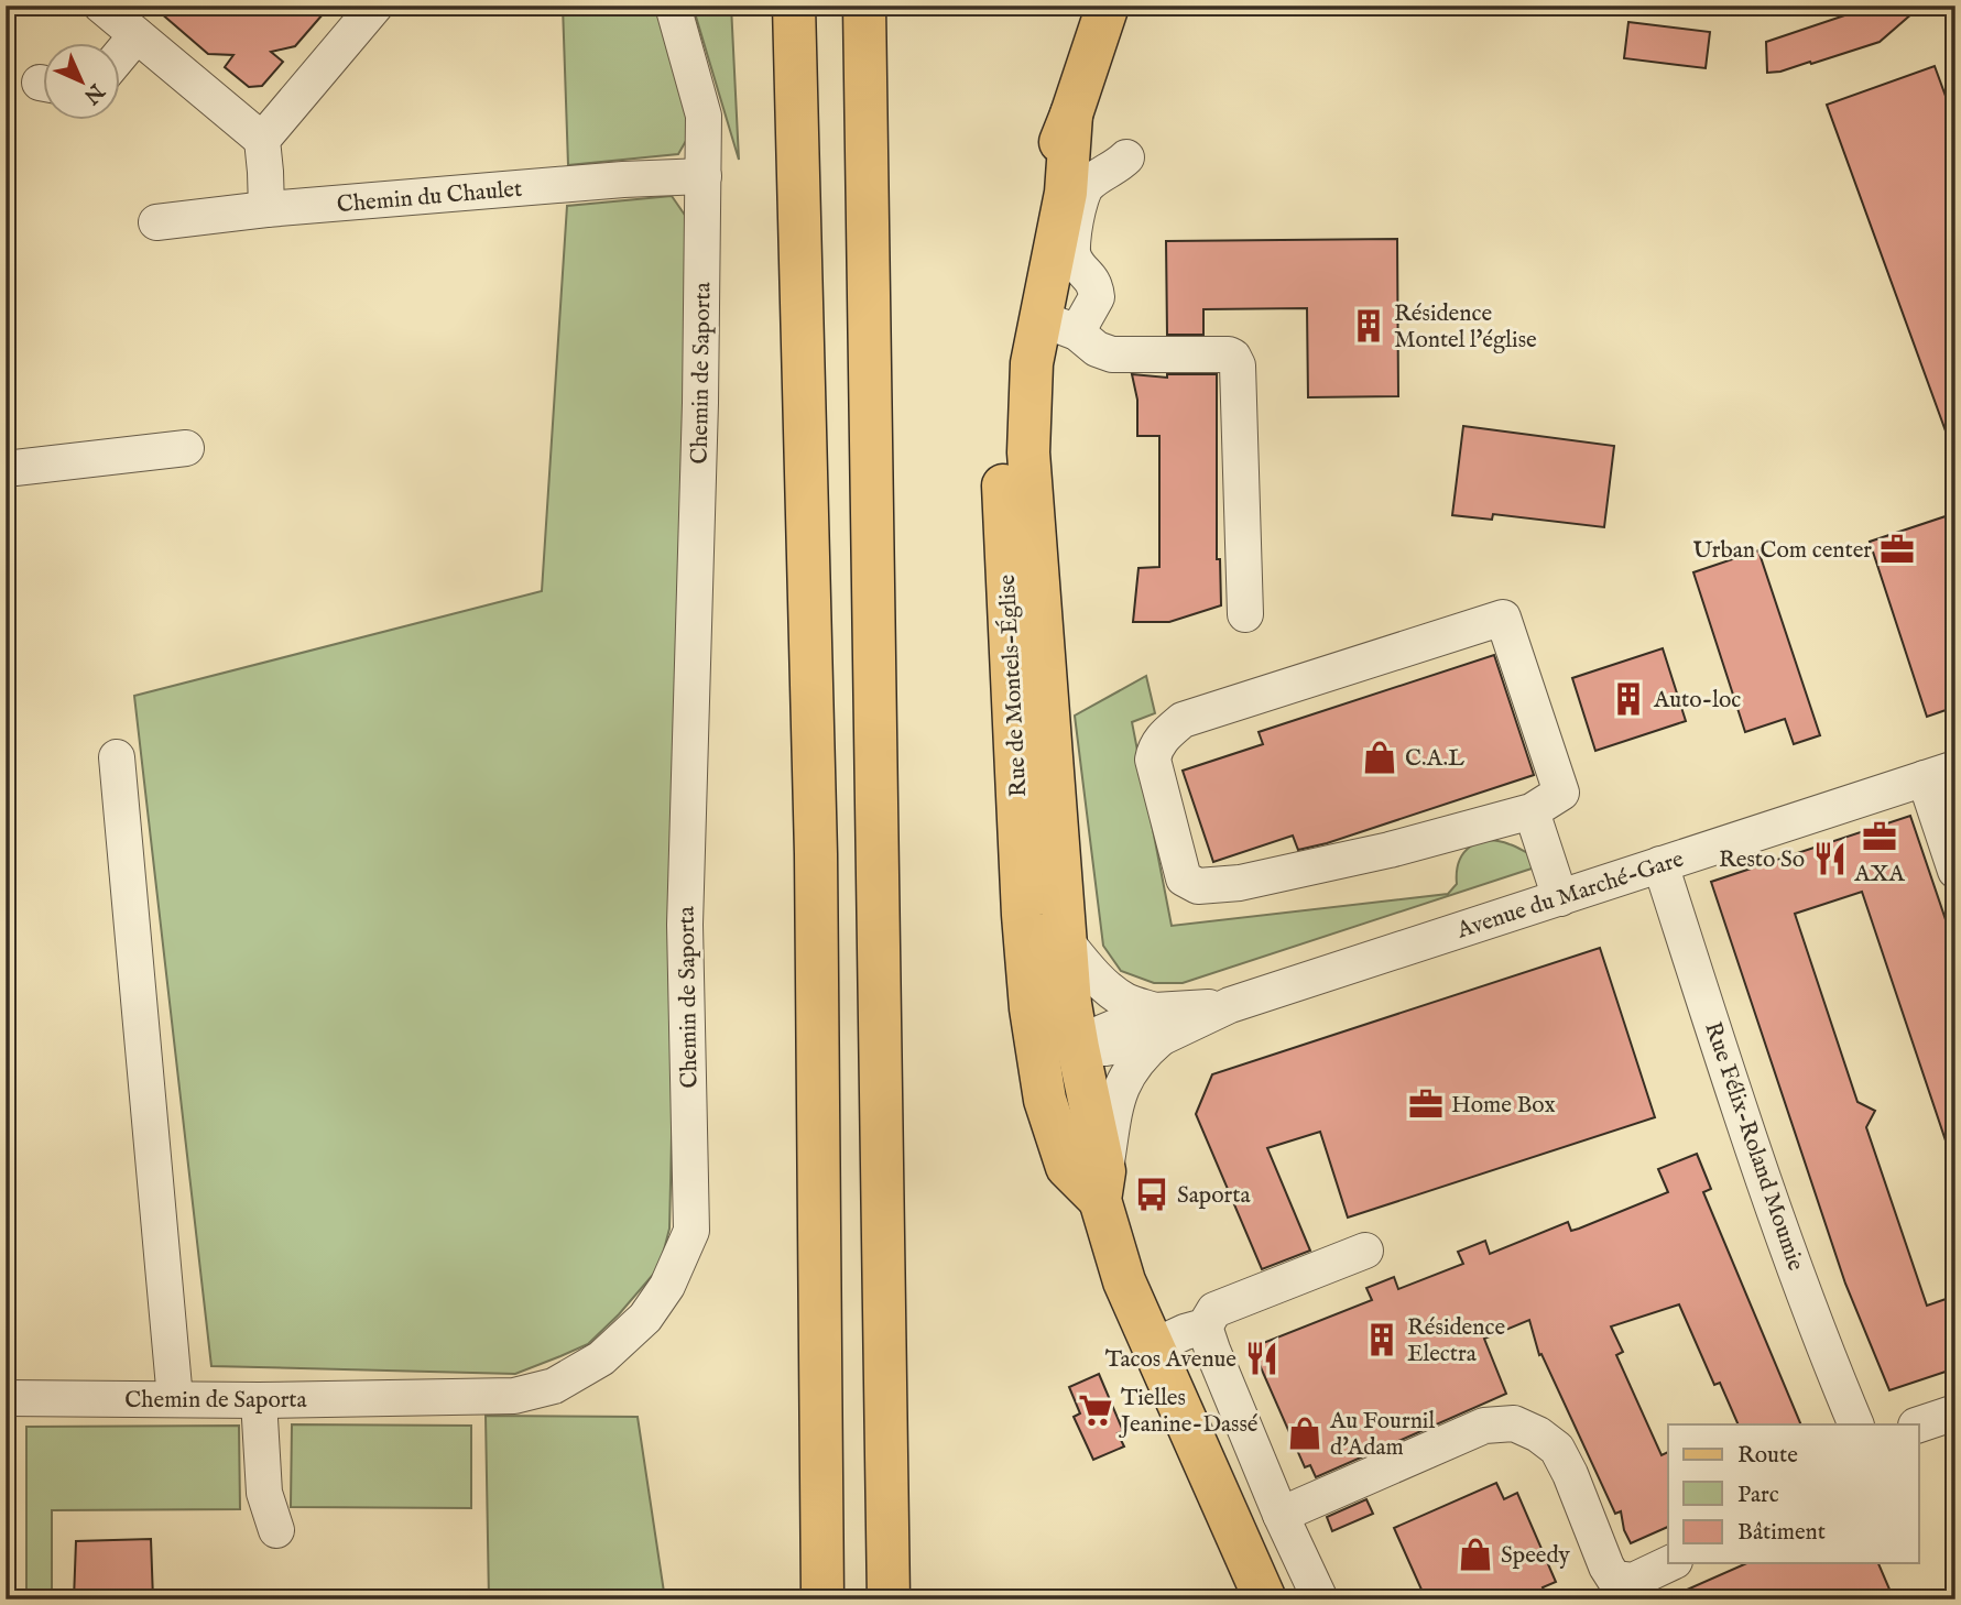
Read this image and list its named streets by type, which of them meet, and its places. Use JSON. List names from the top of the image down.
{
  "streets": {
    "main road": ["Rue de Montels-Église"],
    "street": [
      "Chemin du Chaulet",
      "Chemin de Saporta",
      "Avenue du Marché-Gare",
      "Rue Félix-Roland Moumie"
    ]
  },
  "crossings": [
    ["Chemin du Chaulet", "Chemin de Saporta"],
    ["Rue de Montels-Église", "Avenue du Marché-Gare"],
    ["Avenue du Marché-Gare", "Rue Félix-Roland Moumie"]
  ],
  "places": {
    "building": ["Résidence Montel l'église", "Auto-loc", "Résidence Electra"],
    "office": ["Urban Com center", "AXA", "Home Box"],
    "shop": ["C.A.L", "Au Fournil d'Adam", "Speedy"],
    "restaurant": ["Resto So", "Tacos Avenue"],
    "bus stop": ["Saporta"],
    "supermarket": ["Tielles Jeanine-Dassé"]
  },
  "legend": ["Route", "Parc", "Bâtiment"],
  "north": "bottom right"
}
